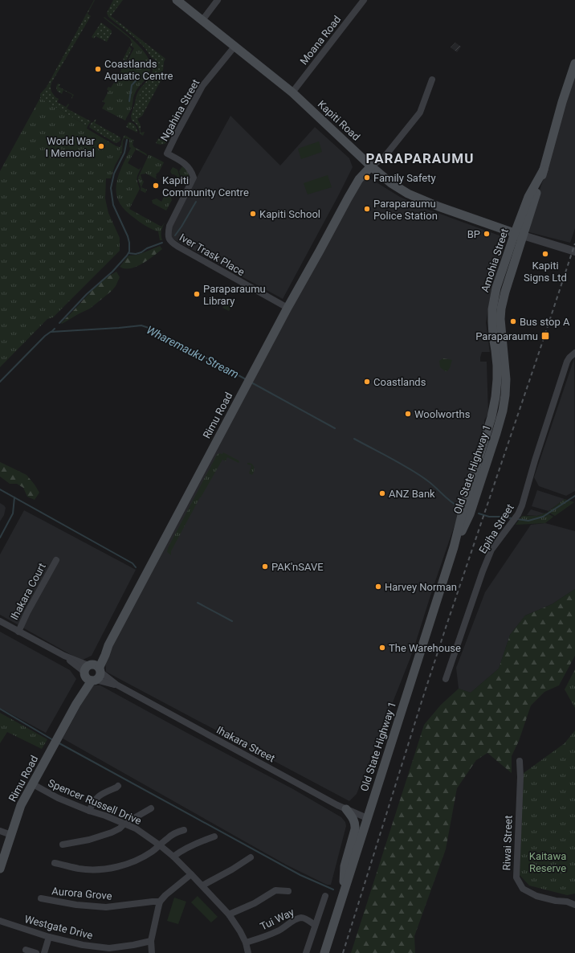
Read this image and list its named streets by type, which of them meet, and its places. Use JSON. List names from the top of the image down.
{
  "streets": {
    "main road": [
      "Kapiti Road",
      "Amohia Street",
      "Rimu Road",
      "Old State Highway 1"
    ],
    "street": [
      "Moana Road",
      "Ngahina Street",
      "Iver Trask Place",
      "Epiha Street",
      "Ihakara Court",
      "Ihakara Street",
      "Spencer Russell Drive",
      "Riwai Street",
      "Aurora Grove",
      "Tui Way",
      "Westgate Drive"
    ]
  },
  "crossings": [
    ["Moana Road", "Kapiti Road"],
    ["Ngahina Street", "Kapiti Road"],
    ["Ngahina Street", "Iver Trask Place"],
    ["Kapiti Road", "Amohia Street"],
    ["Kapiti Road", "Rimu Road"],
    ["Iver Trask Place", "Rimu Road"],
    ["Amohia Street", "Old State Highway 1"],
    ["Rimu Road", "Ihakara Street"],
    ["Rimu Road", "Spencer Russell Drive"],
    ["Old State Highway 1", "Ihakara Street"],
    ["Ihakara Court", "Ihakara Street"],
    ["Spencer Russell Drive", "Tui Way"]
  ],
  "districts": ["PARAPARAUMU"],
  "water": ["Wharemauku Stream"],
  "parks": ["Kaitawa Reserve"],
  "places": {
    "other": [
      "Coastlands Aquatic Centre",
      "World War I Memorial",
      "Family Safety",
      "Kapiti Community Centre",
      "Paraparaumu Police Station",
      "Kapiti School",
      "BP",
      "Kapiti Signs Ltd",
      "Paraparaumu Library",
      "Bus stop A",
      "Coastlands",
      "Woolworths",
      "ANZ Bank",
      "PAK'nSAVE",
      "Harvey Norman",
      "The Warehouse"
    ],
    "transit": ["Paraparaumu"]
  }
}
